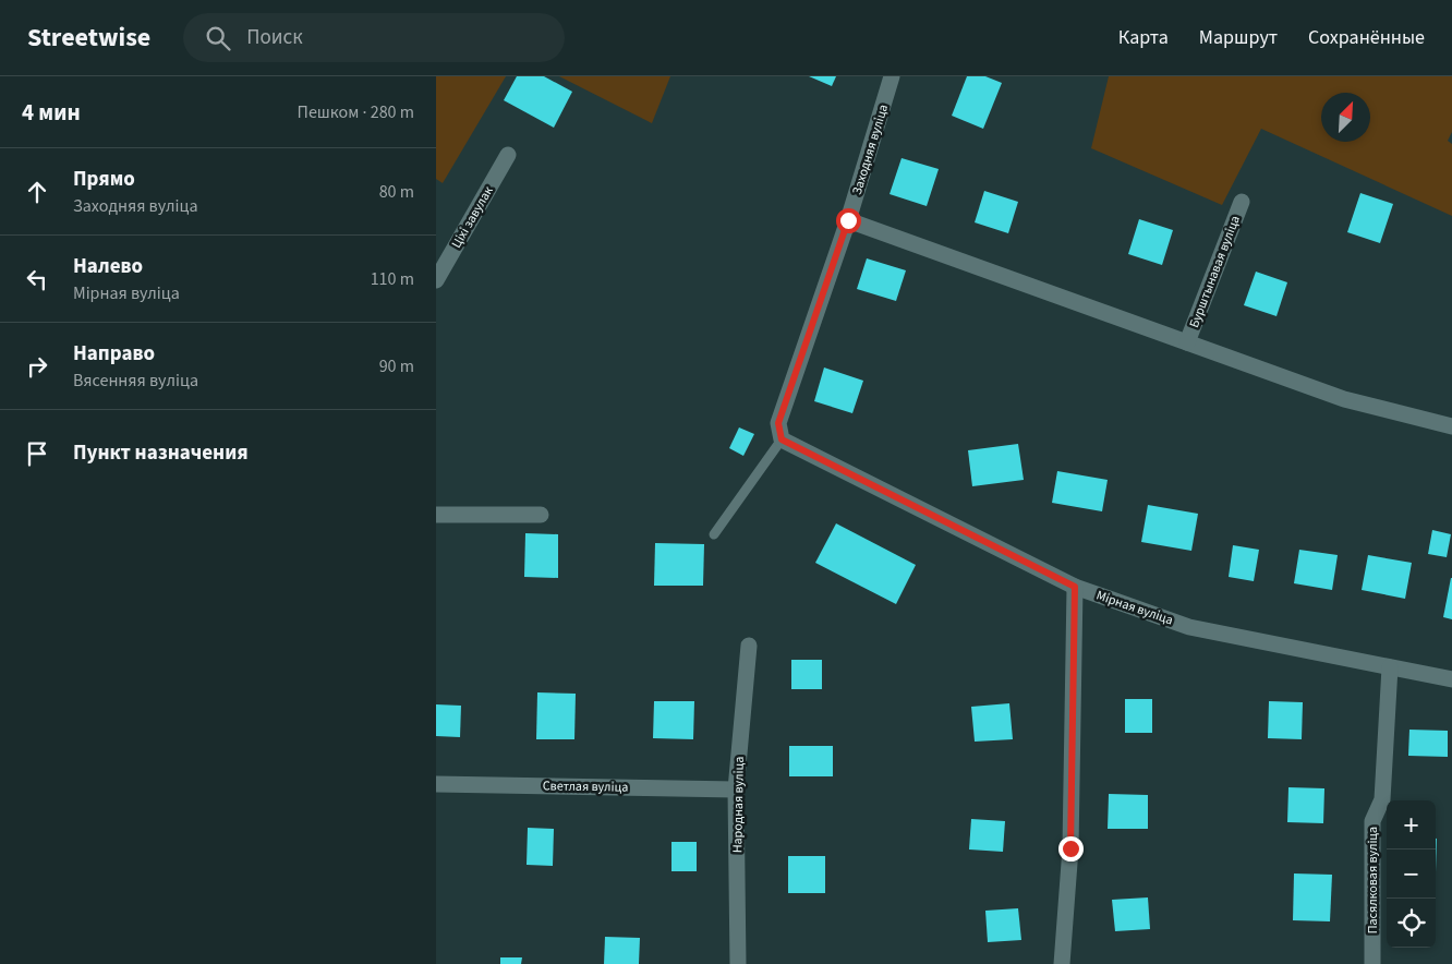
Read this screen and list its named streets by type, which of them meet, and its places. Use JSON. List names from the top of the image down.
{
  "streets": {
    "street": [
      "Заходняя вуліца",
      "Ціхі завулак",
      "Бурштынавая вуліца",
      "Мірная вуліца",
      "Светлая вуліца",
      "Народная вуліца",
      "Пасялковая вуліца"
    ]
  },
  "crossings": [
    ["Заходняя вуліца", "Мірная вуліца"],
    ["Мірная вуліца", "Пасялковая вуліца"],
    ["Светлая вуліца", "Народная вуліца"]
  ],
  "north": "top right",
  "page": {
    "header": "Streetwise",
    "search": "Поиск",
    "nav": ["Карта", "Маршрут", "Сохранённые"],
    "heading": ["4 мин", "Пешком · 280 m"],
    "list": [
      ["Прямо", "Заходняя вуліца", "80 m"],
      ["Налево", "Мірная вуліца", "110 m"],
      ["Направо", "Вясенняя вуліца", "90 m"],
      "Пункт назначения"
    ],
    "map_buttons": ["+", "−"]
  }
}
